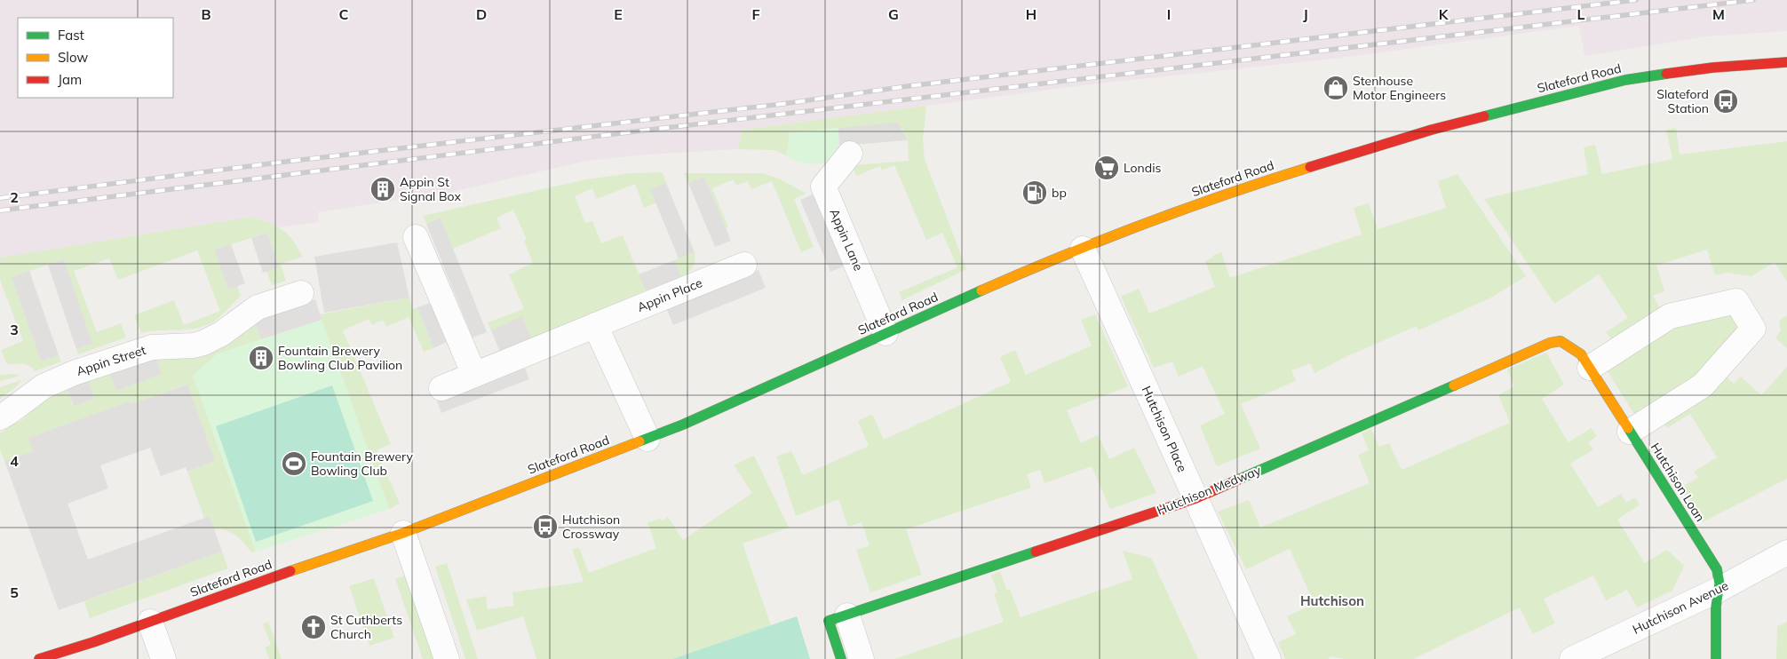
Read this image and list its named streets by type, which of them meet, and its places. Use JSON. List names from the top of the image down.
{
  "streets": {
    "main road": ["Slateford Road", "Hutchison Loan", "Hutchison Medway"],
    "street": [
      "Appin Lane",
      "Appin Place",
      "Appin Street",
      "Hutchison Place",
      "Hutchison Avenue"
    ]
  },
  "crossings": [
    ["Slateford Road", "Appin Lane"],
    ["Slateford Road", "Hutchison Place"],
    ["Hutchison Place", "Hutchison Medway"],
    ["Hutchison Loan", "Hutchison Medway"],
    ["Hutchison Loan", "Hutchison Avenue"]
  ],
  "districts": ["Hutchison"],
  "places": {
    "shop": ["Stenhouse Motor Engineers"],
    "bus stop": ["Slateford Station", "Hutchison Crossway"],
    "supermarket": ["Londis"],
    "building": ["Appin St Signal Box", "Fountain Brewery Bowling Club Pavilion"],
    "fuel station": ["bp"],
    "sports": ["Fountain Brewery Bowling Club"],
    "church": ["St Cuthberts Church"]
  },
  "legend": ["Fast", "Slow", "Jam"],
  "grid": {
    "columns": [
      "B",
      "C",
      "D",
      "E",
      "F",
      "G",
      "H",
      "I",
      "J",
      "K",
      "L",
      "M"
    ],
    "rows": [
      "2",
      "3",
      "4",
      "5"
    ]
  }
}
